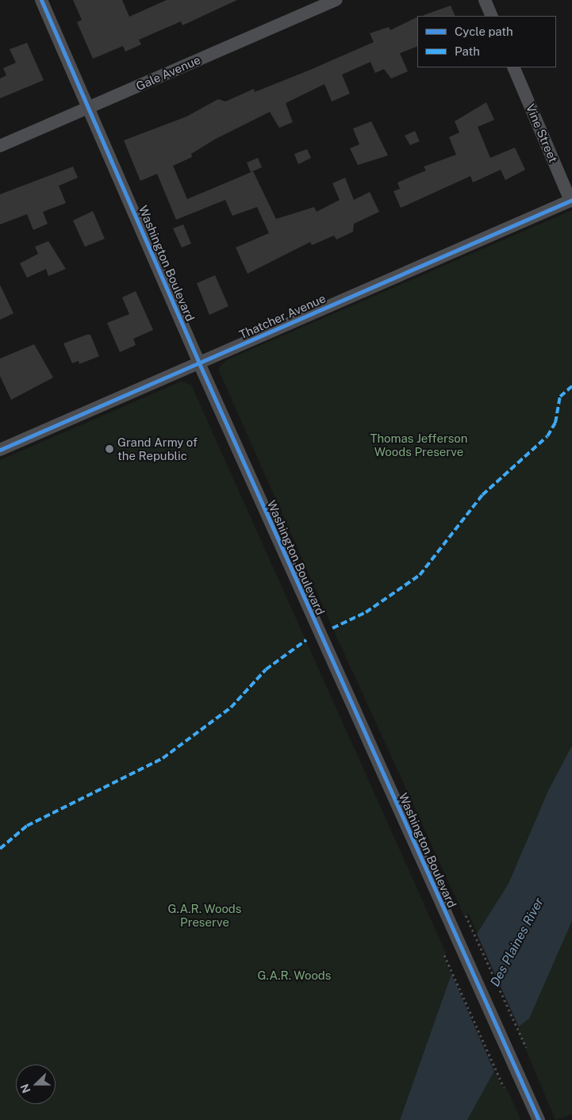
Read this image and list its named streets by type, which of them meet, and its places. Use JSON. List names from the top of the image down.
{
  "streets": {
    "street": [
      "Gale Avenue",
      "Vine Street",
      "Washington Boulevard",
      "Thatcher Avenue"
    ]
  },
  "crossings": [
    ["Gale Avenue", "Washington Boulevard"],
    ["Vine Street", "Thatcher Avenue"],
    ["Washington Boulevard", "Thatcher Avenue"]
  ],
  "water": ["Des Plaines River"],
  "parks": ["Thomas Jefferson Woods Preserve", "G.A.R. Woods Preserve", "G.A.R. Woods"],
  "places": ["Grand Army of the Republic"],
  "legend": ["Cycle path", "Path"],
  "north": "left"
}
